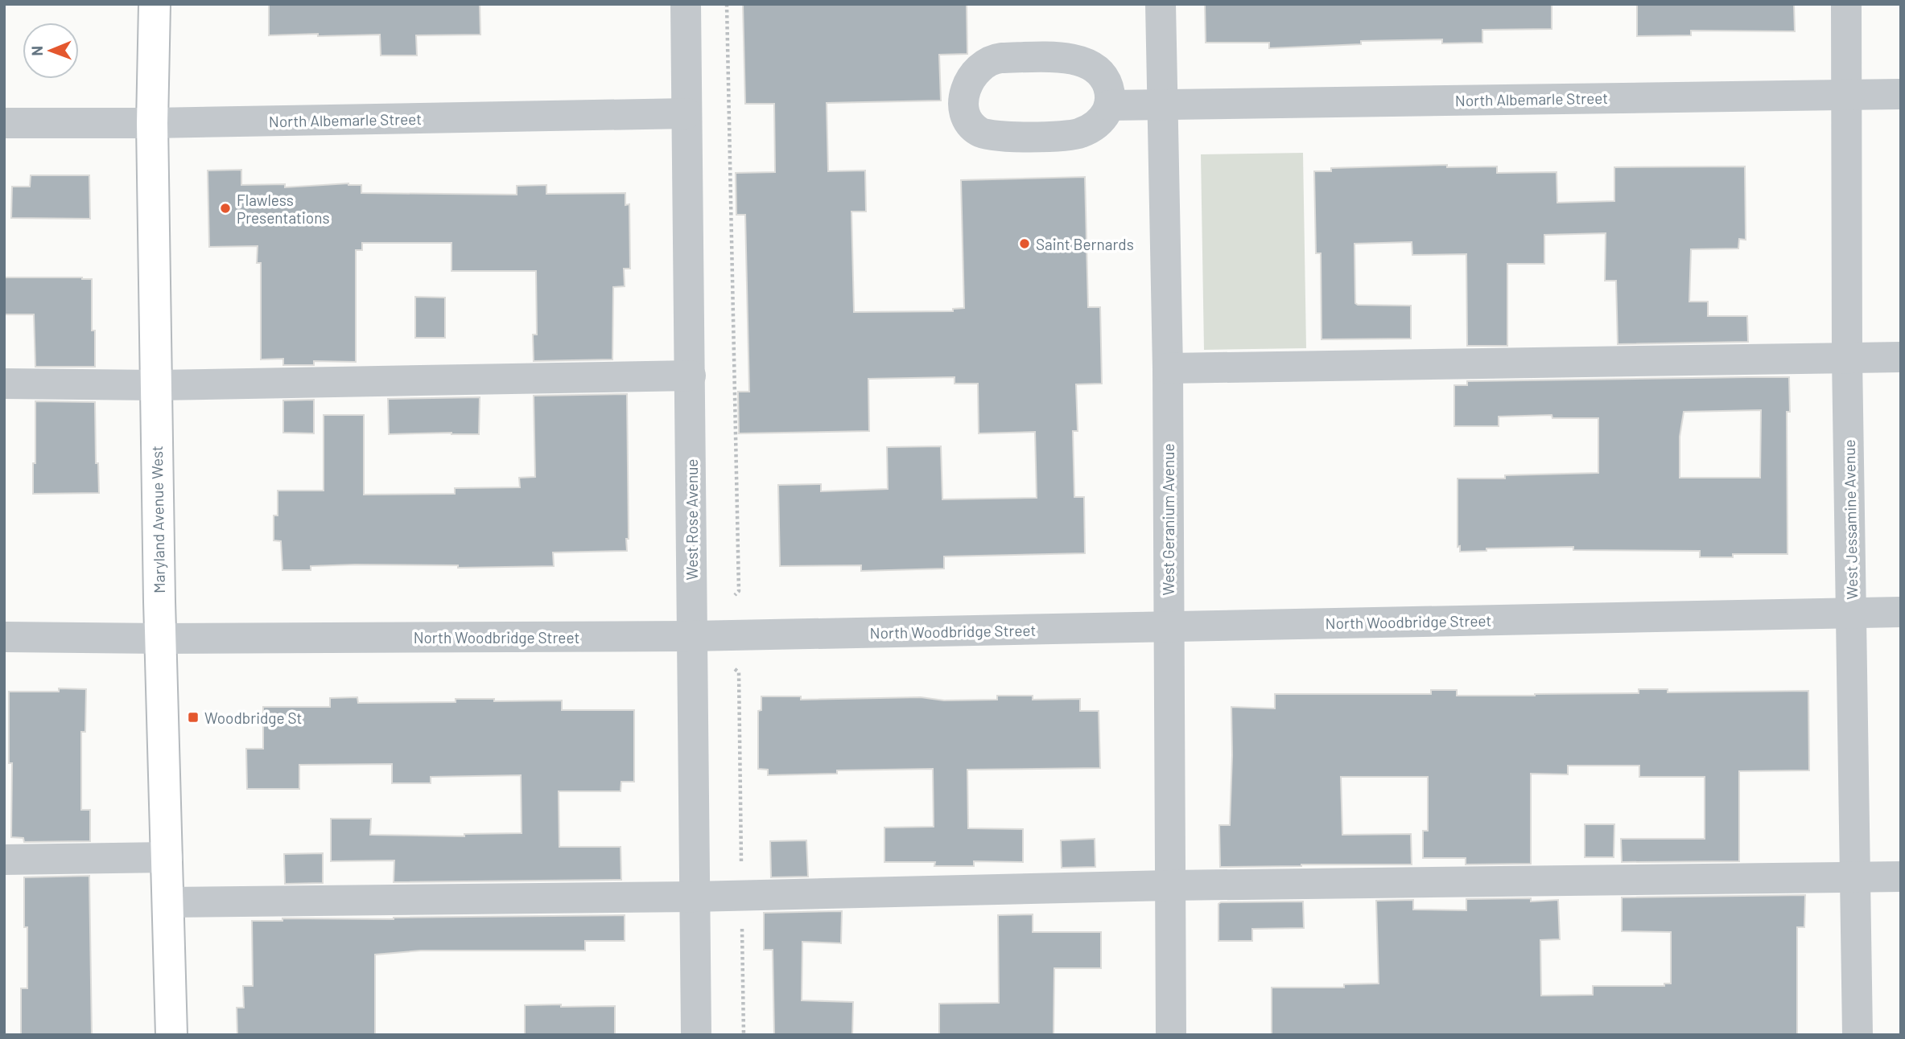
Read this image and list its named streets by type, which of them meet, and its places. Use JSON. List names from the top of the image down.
{
  "streets": {
    "main road": ["Maryland Avenue West"],
    "street": [
      "North Albemarle Street",
      "West Rose Avenue",
      "West Geranium Avenue",
      "West Jessamine Avenue",
      "North Woodbridge Street"
    ]
  },
  "crossings": [
    ["North Albemarle Street", "Maryland Avenue West"],
    ["North Albemarle Street", "West Rose Avenue"],
    ["North Albemarle Street", "West Geranium Avenue"],
    ["North Albemarle Street", "West Jessamine Avenue"],
    ["Maryland Avenue West", "North Woodbridge Street"],
    ["West Rose Avenue", "North Woodbridge Street"],
    ["West Geranium Avenue", "North Woodbridge Street"],
    ["West Jessamine Avenue", "North Woodbridge Street"]
  ],
  "places": {
    "other": ["Flawless Presentations", "Saint Bernards"],
    "transit": ["Woodbridge St"]
  },
  "north": "left"
}
